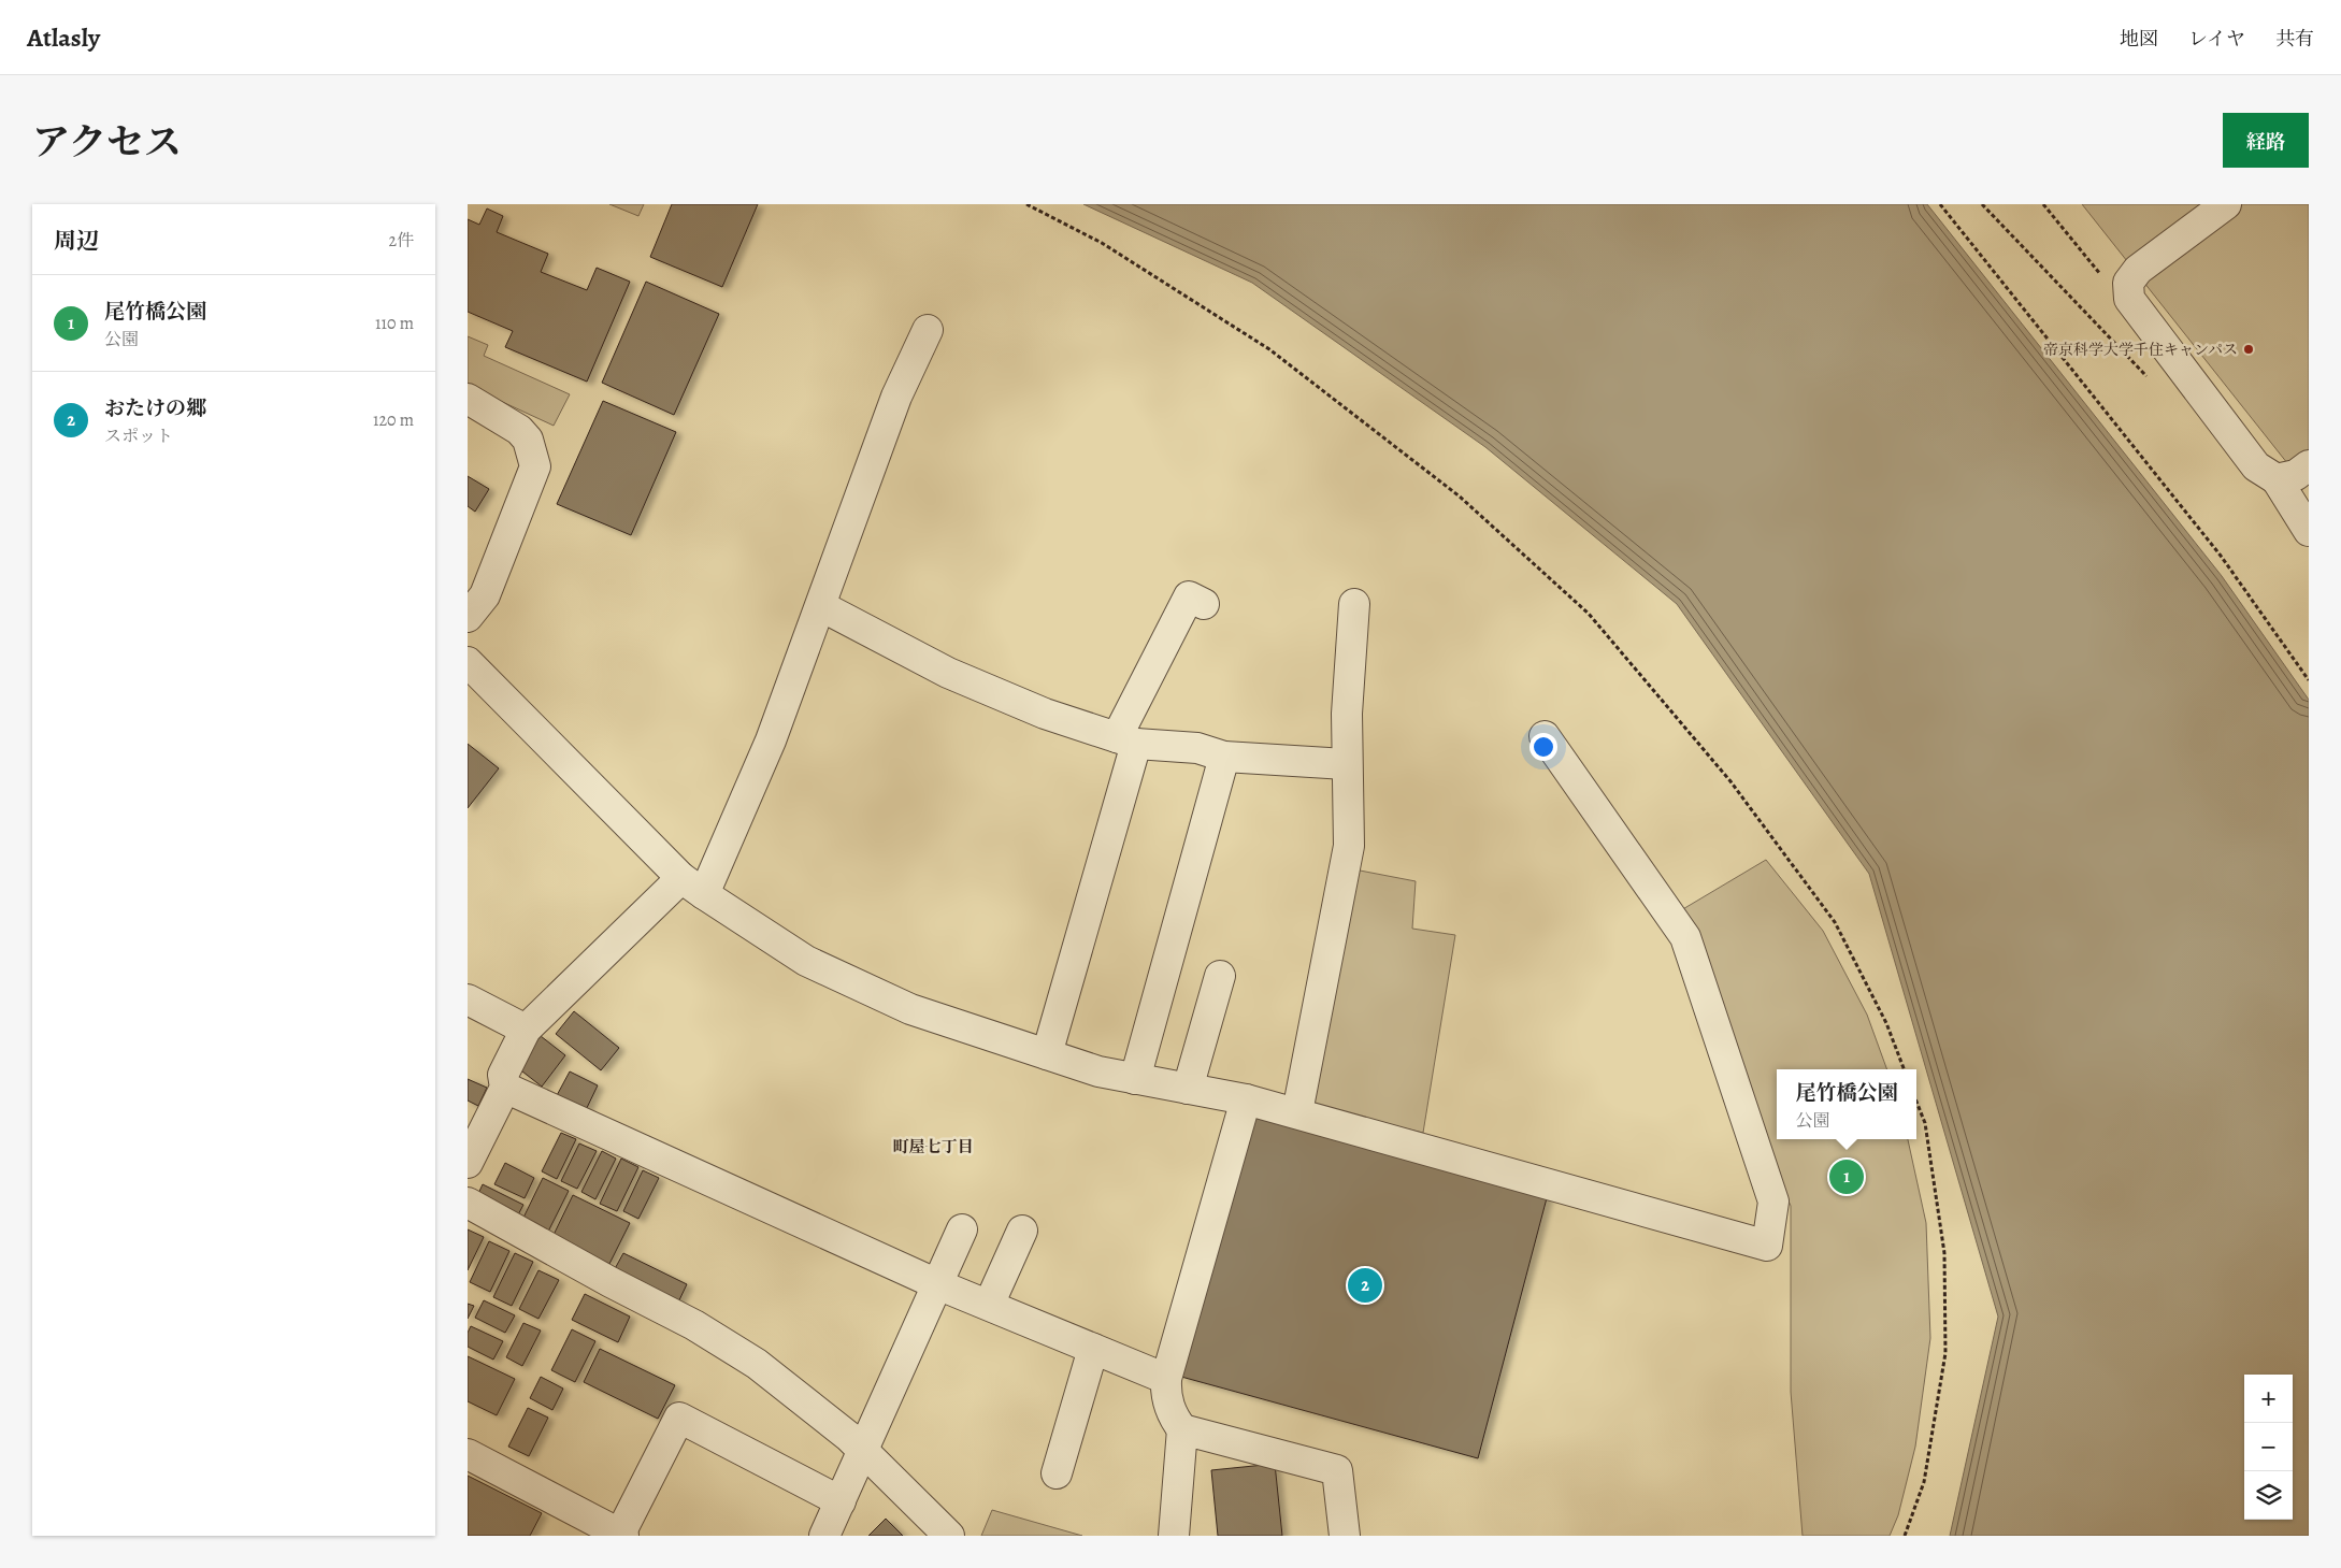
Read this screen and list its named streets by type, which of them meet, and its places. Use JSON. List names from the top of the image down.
{
  "districts": ["町屋七丁目"],
  "places": ["帝京科学大学千住キャンパス"],
  "page": {
    "header": "Atlasly",
    "nav": ["地図", "レイヤ", "共有"],
    "title": "アクセス",
    "buttons": "経路",
    "heading": ["周辺", "2件"],
    "list": [
      {
        "mark": "1",
        "name": "尾竹橋公園",
        "note": "公園",
        "value": "110 m"
      },
      {
        "mark": "2",
        "name": "おたけの郷",
        "note": "スポット",
        "value": "120 m"
      }
    ],
    "popup": ["尾竹橋公園", "公園"],
    "pins": ["1", "2"],
    "map_buttons": ["+", "−"]
  }
}
